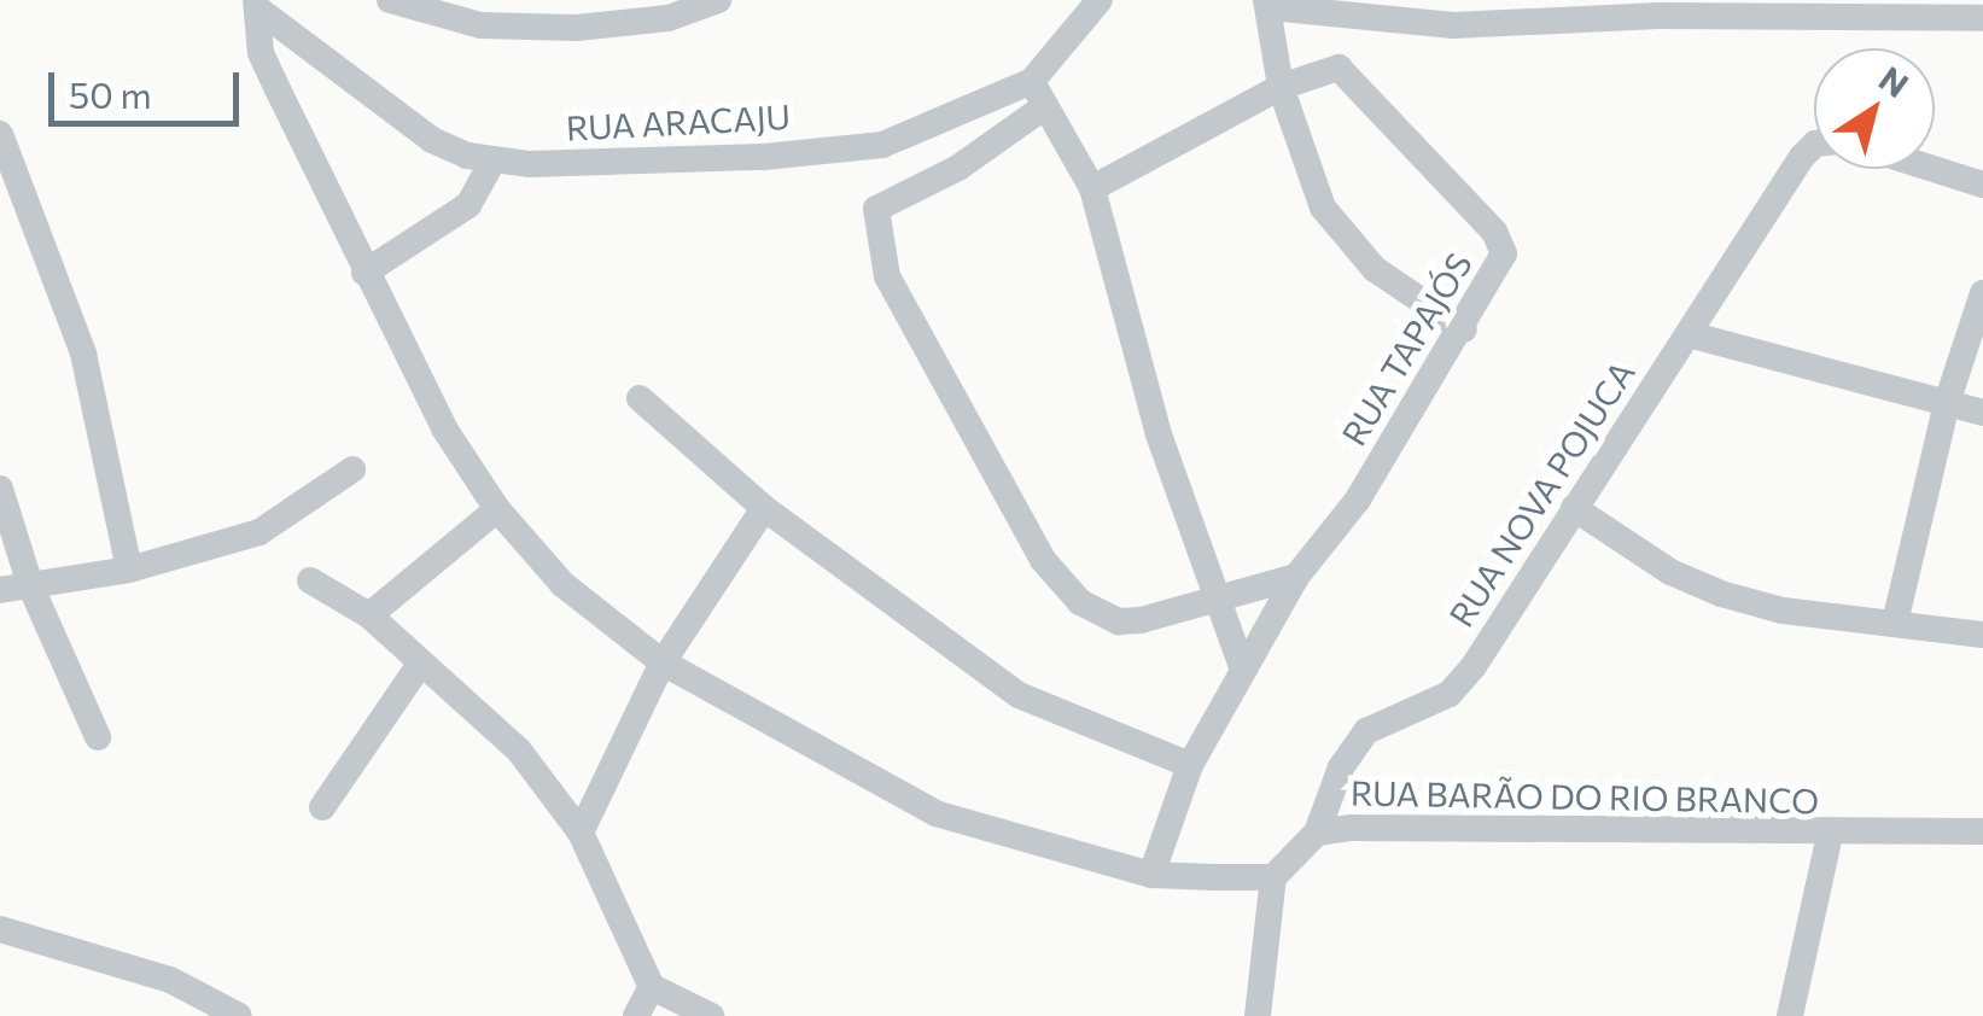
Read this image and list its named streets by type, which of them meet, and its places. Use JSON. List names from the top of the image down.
{
  "streets": {
    "street": [
      "RUA ARACAJU",
      "RUA TAPAJÓS",
      "RUA NOVA POJUCA",
      "RUA BARÃO DO RIO BRANCO"
    ]
  },
  "crossings": [
    ["RUA NOVA POJUCA", "RUA BARÃO DO RIO BRANCO"]
  ],
  "scale_bar": "50 m",
  "north": "top right"
}
